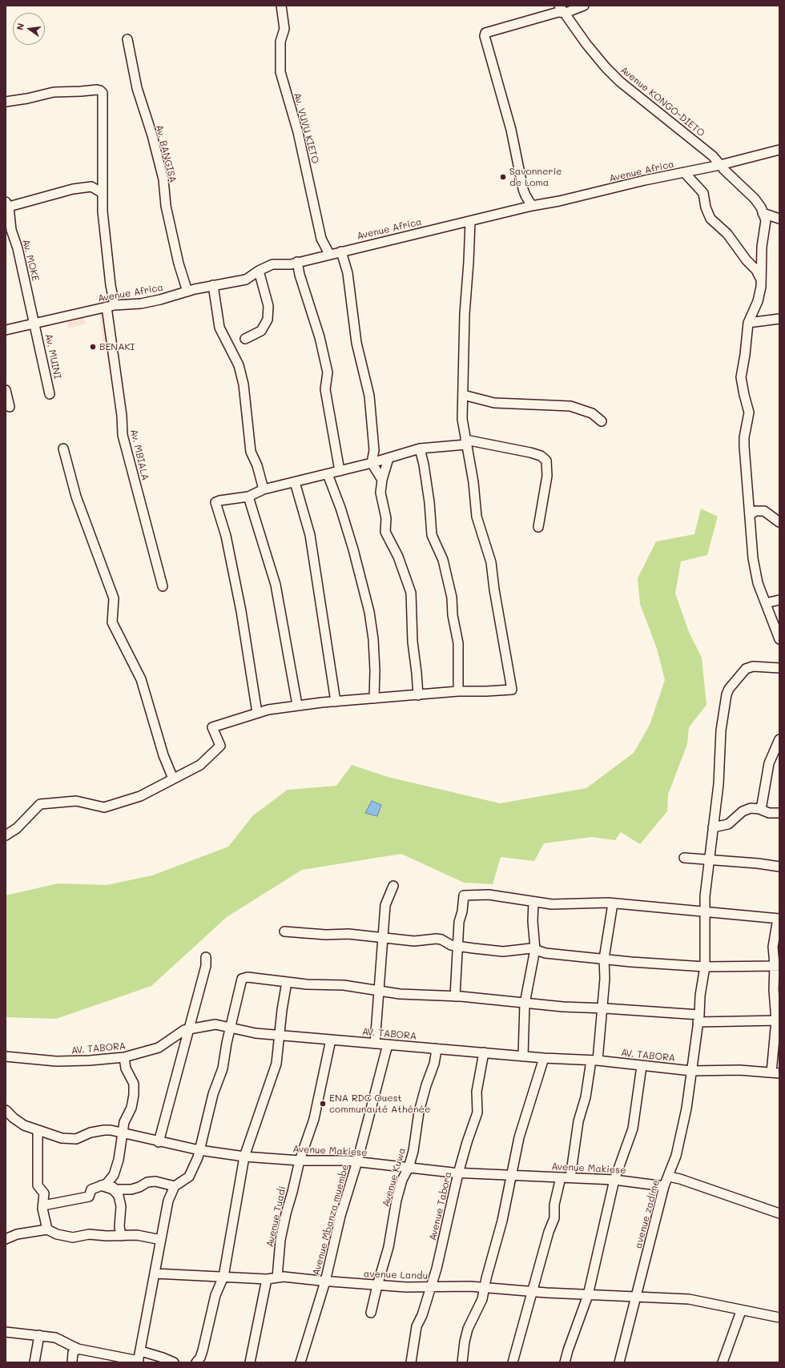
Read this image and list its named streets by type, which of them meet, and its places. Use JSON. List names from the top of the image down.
{
  "streets": {
    "street": [
      "Avenue KONGO-DIETO",
      "Av. VUVU KIETO",
      "Av. BANGISA",
      "Avenue Africa",
      "Av. MOKE",
      "Av. MUINI",
      "Av. MBIALA",
      "AV. TABORA",
      "Avenue Makiese",
      "Avenue Kuwa",
      "Avenue Tabora",
      "avenue zadime",
      "Avenue Tuadi",
      "Avenue Mbanza muembe",
      "avenue Landu"
    ]
  },
  "crossings": [
    ["Avenue KONGO-DIETO", "Avenue Africa"],
    ["Av. VUVU KIETO", "Avenue Africa"],
    ["Av. BANGISA", "Avenue Africa"],
    ["Avenue Africa", "Av. MOKE"],
    ["Avenue Africa", "Av. MUINI"],
    ["Avenue Africa", "Av. MBIALA"],
    ["Av. MOKE", "Av. MUINI"],
    ["AV. TABORA", "Avenue Kuwa"],
    ["AV. TABORA", "Avenue Tabora"],
    ["AV. TABORA", "avenue zadime"],
    ["AV. TABORA", "Avenue Tuadi"],
    ["AV. TABORA", "Avenue Mbanza muembe"],
    ["Avenue Makiese", "Avenue Kuwa"],
    ["Avenue Makiese", "Avenue Tabora"],
    ["Avenue Makiese", "avenue zadime"],
    ["Avenue Makiese", "Avenue Tuadi"],
    ["Avenue Makiese", "Avenue Mbanza muembe"],
    ["Avenue Kuwa", "avenue Landu"],
    ["Avenue Tabora", "avenue Landu"],
    ["avenue zadime", "avenue Landu"],
    ["Avenue Tuadi", "avenue Landu"],
    ["Avenue Mbanza muembe", "avenue Landu"]
  ],
  "places": ["Savonnerie de Loma", "BENAKI", "ENA RDC Ouest communauté Athénée"],
  "north": "left"
}
